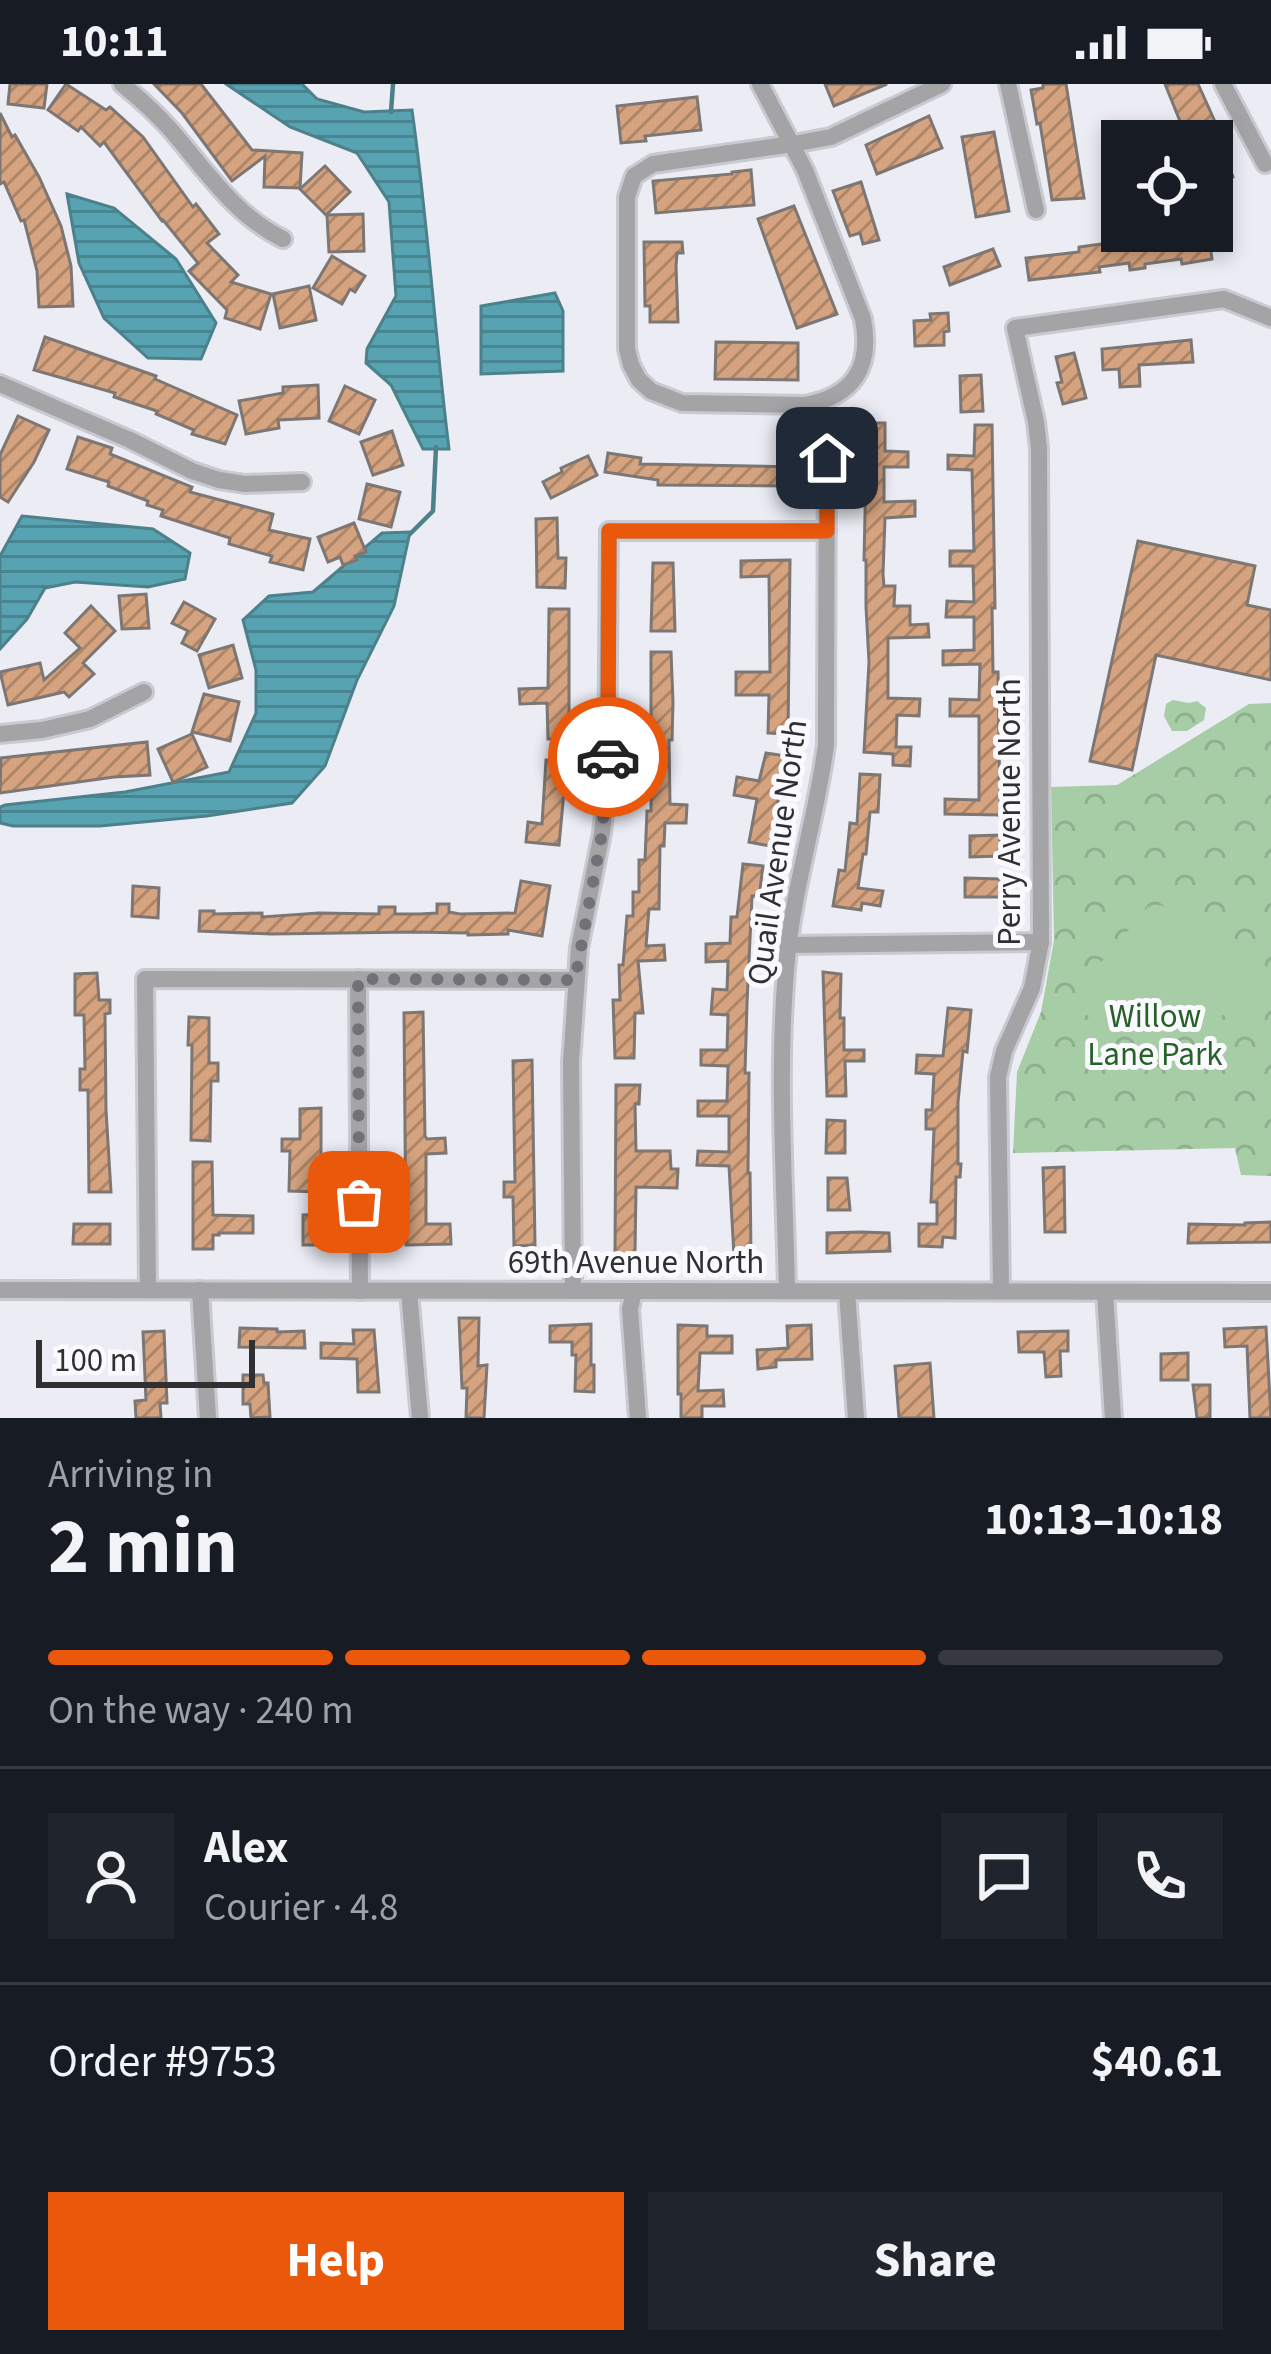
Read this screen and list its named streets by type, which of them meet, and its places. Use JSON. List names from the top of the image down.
{
  "streets": {
    "street": ["Perry Avenue North", "Quail Avenue North", "69th Avenue North"]
  },
  "crossings": [
    ["Perry Avenue North", "69th Avenue North"],
    ["Quail Avenue North", "69th Avenue North"]
  ],
  "parks": ["Willow Lane Park"],
  "scale_bar": "100 m",
  "page": {
    "status": "10:11",
    "scale": "100 m",
    "heading": ["2 min", "Arriving in", "10:13–10:18"],
    "panel": [
      "Alex",
      "Courier · 4.8",
      "Order #9753",
      "$40.61"
    ],
    "bar": "On the way · 240 m",
    "buttons": ["Help", "Share"]
  }
}
